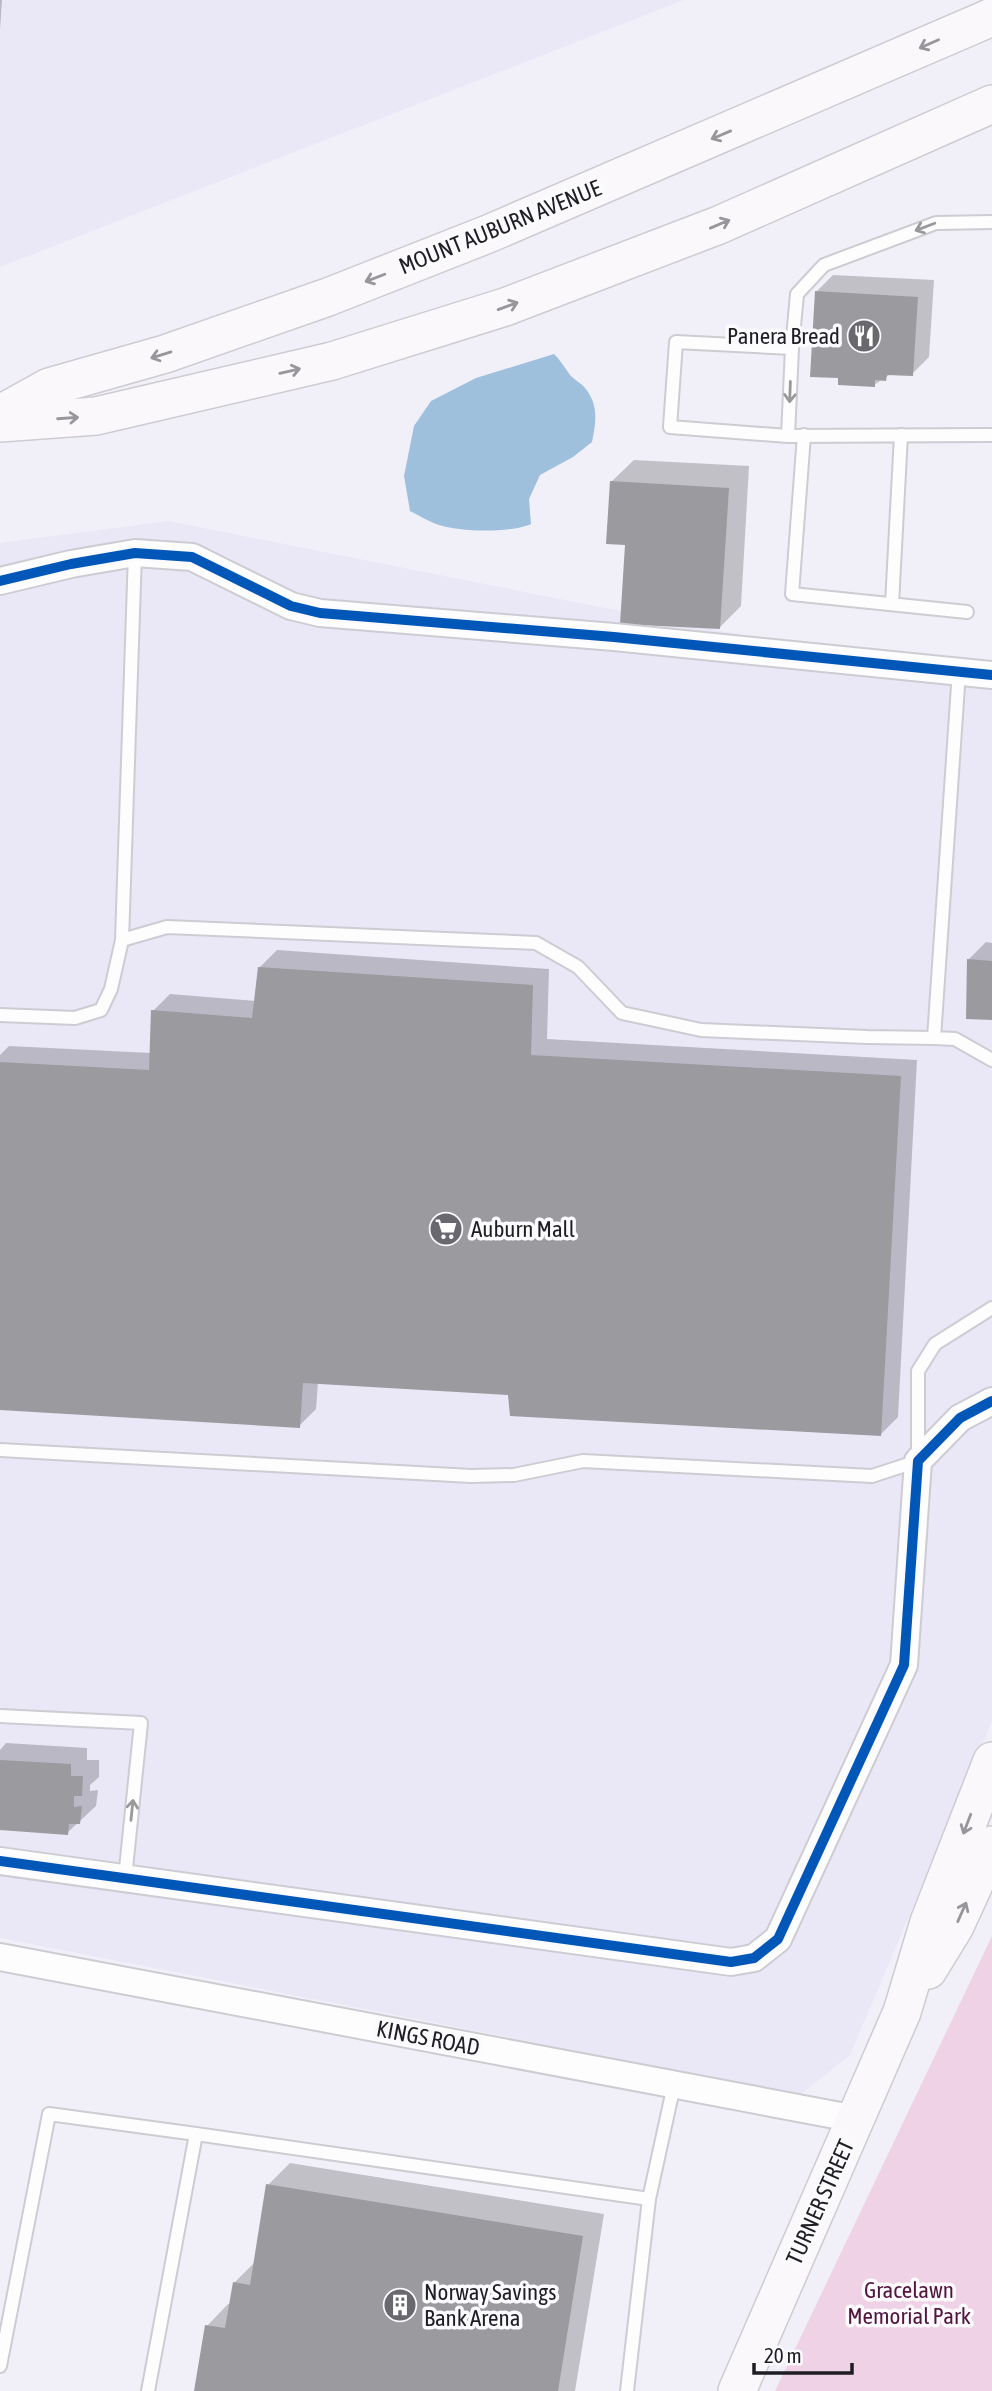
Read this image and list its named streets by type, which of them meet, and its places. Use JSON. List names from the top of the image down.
{
  "streets": {
    "main road": ["MOUNT AUBURN AVENUE", "TURNER STREET"],
    "street": ["KINGS ROAD"]
  },
  "crossings": [
    ["KINGS ROAD", "TURNER STREET"]
  ],
  "parks": ["Gracelawn Memorial Park"],
  "places": {
    "restaurant": ["Panera Bread"],
    "supermarket": ["Auburn Mall"],
    "building": ["Norway Savings Bank Arena"]
  },
  "scale_bar": "20 m"
}
